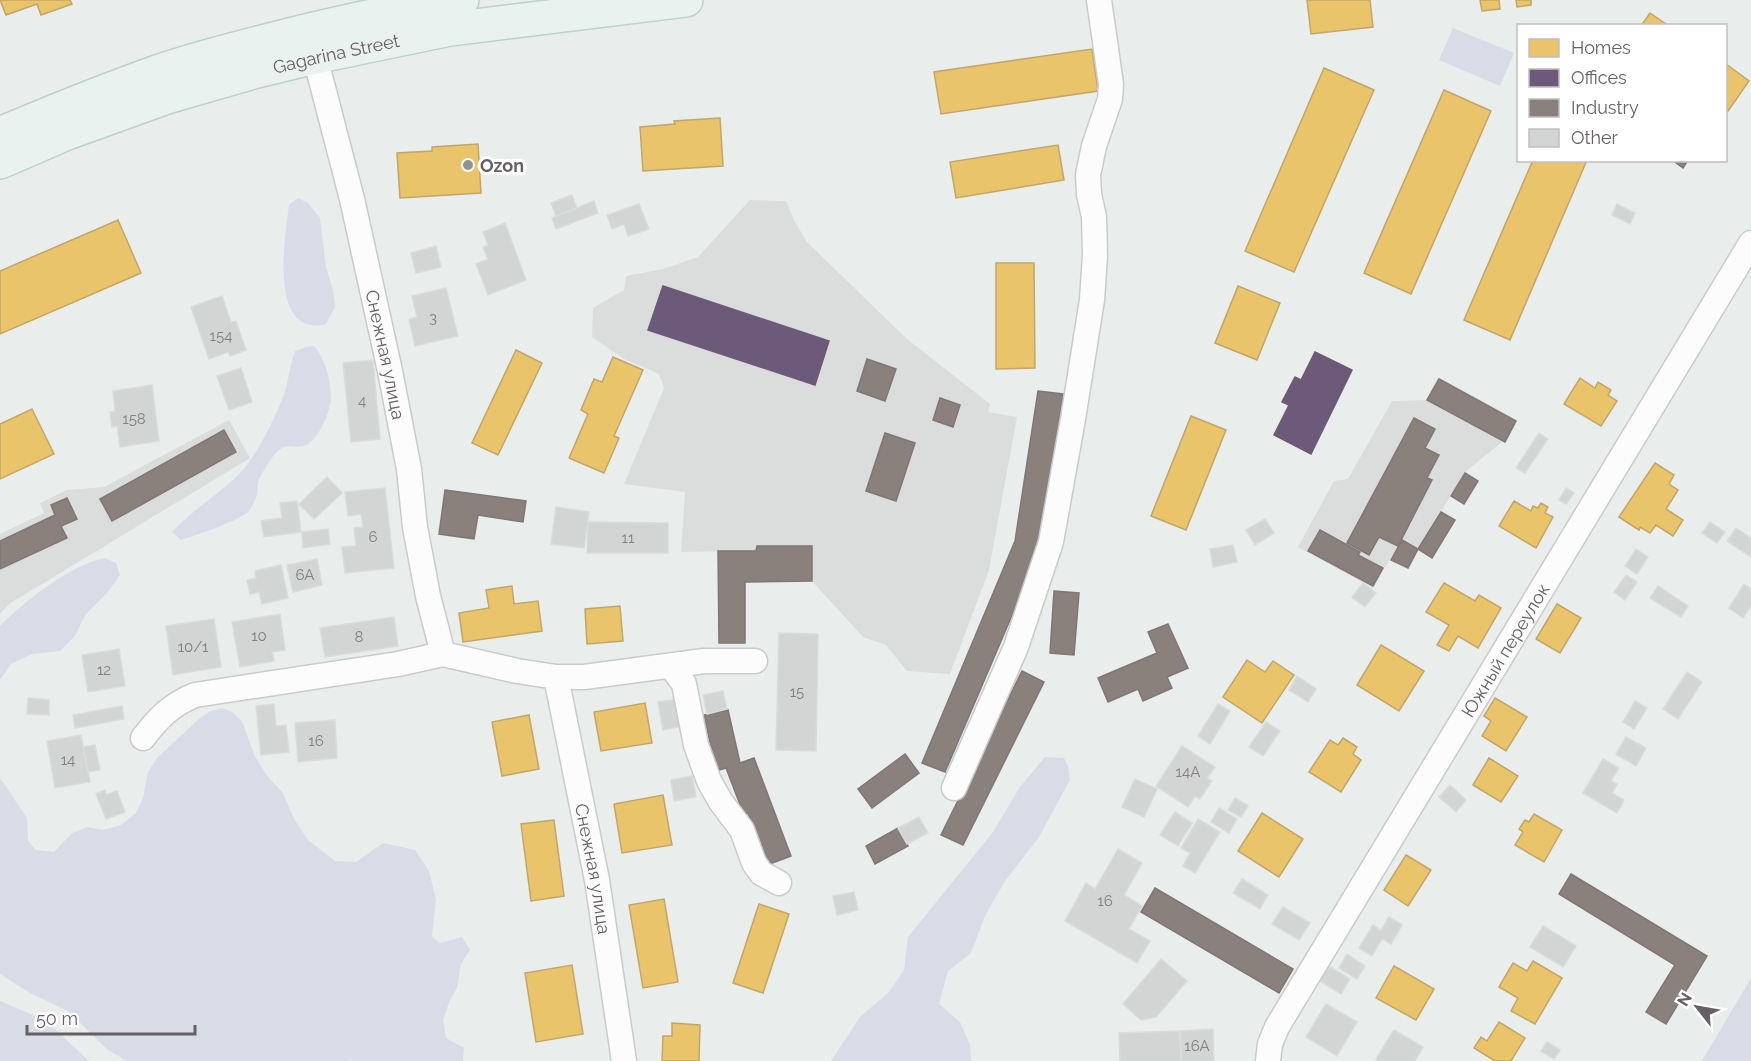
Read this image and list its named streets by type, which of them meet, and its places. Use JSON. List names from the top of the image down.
{
  "streets": {
    "main road": ["Gagarina Street"],
    "street": ["Снежная улица", "Южный переулок"]
  },
  "crossings": [
    ["Gagarina Street", "Снежная улица"]
  ],
  "places": ["Ozon"],
  "house_numbers": [
    "3",
    "154",
    "4",
    "158",
    "6",
    "11",
    "6А",
    "10",
    "8",
    "10/1",
    "12",
    "15",
    "16",
    "14",
    "14А",
    "16",
    "16А"
  ],
  "legend": [
    "Homes",
    "Offices",
    "Industry",
    "Other"
  ],
  "scale_bar": "50 m",
  "north": "top left"
}
